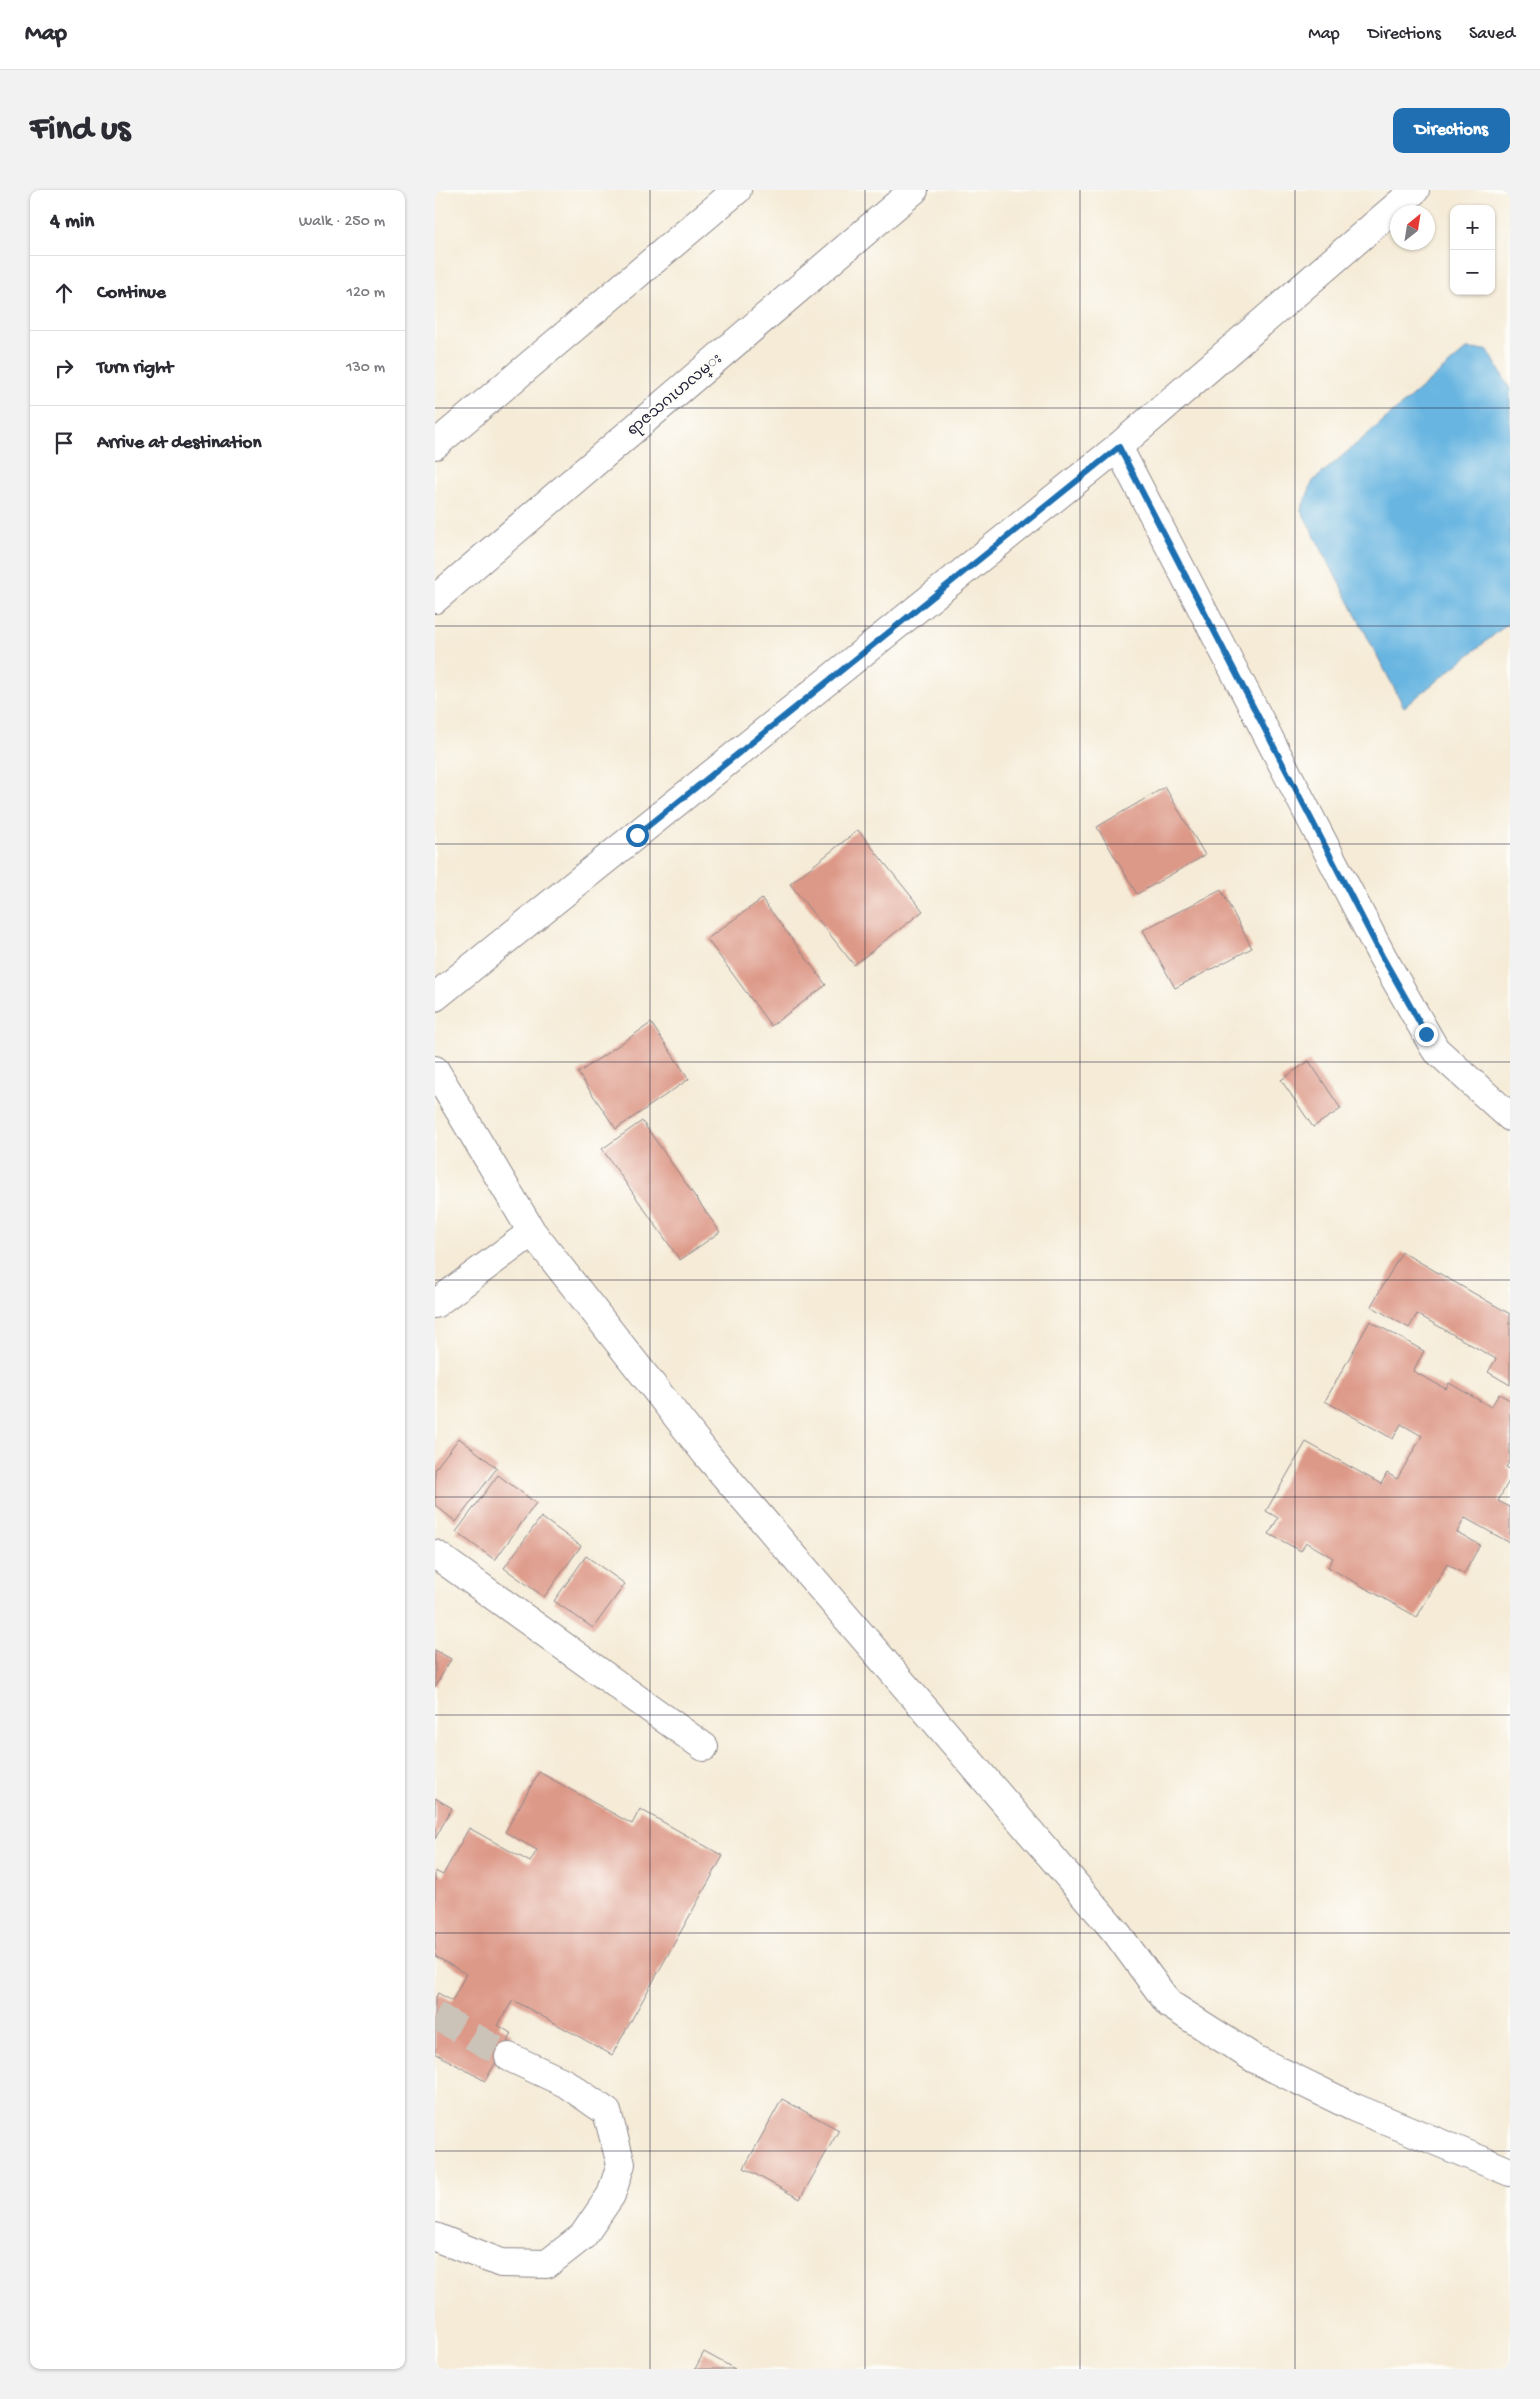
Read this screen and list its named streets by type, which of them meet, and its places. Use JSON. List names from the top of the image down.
{
  "streets": {
    "street": ["ရာဇသဂၤဟလမ္း"]
  },
  "north": "top right",
  "page": {
    "header": "Map",
    "nav": ["Map", "Directions", "Saved"],
    "buttons": "Directions",
    "title": "Find us",
    "heading": ["4 min", "Walk · 250 m"],
    "map_buttons": ["+", "−"],
    "list": [
      ["Continue", "120 m"],
      ["Turn right", "130 m"],
      "Arrive at destination"
    ]
  }
}
